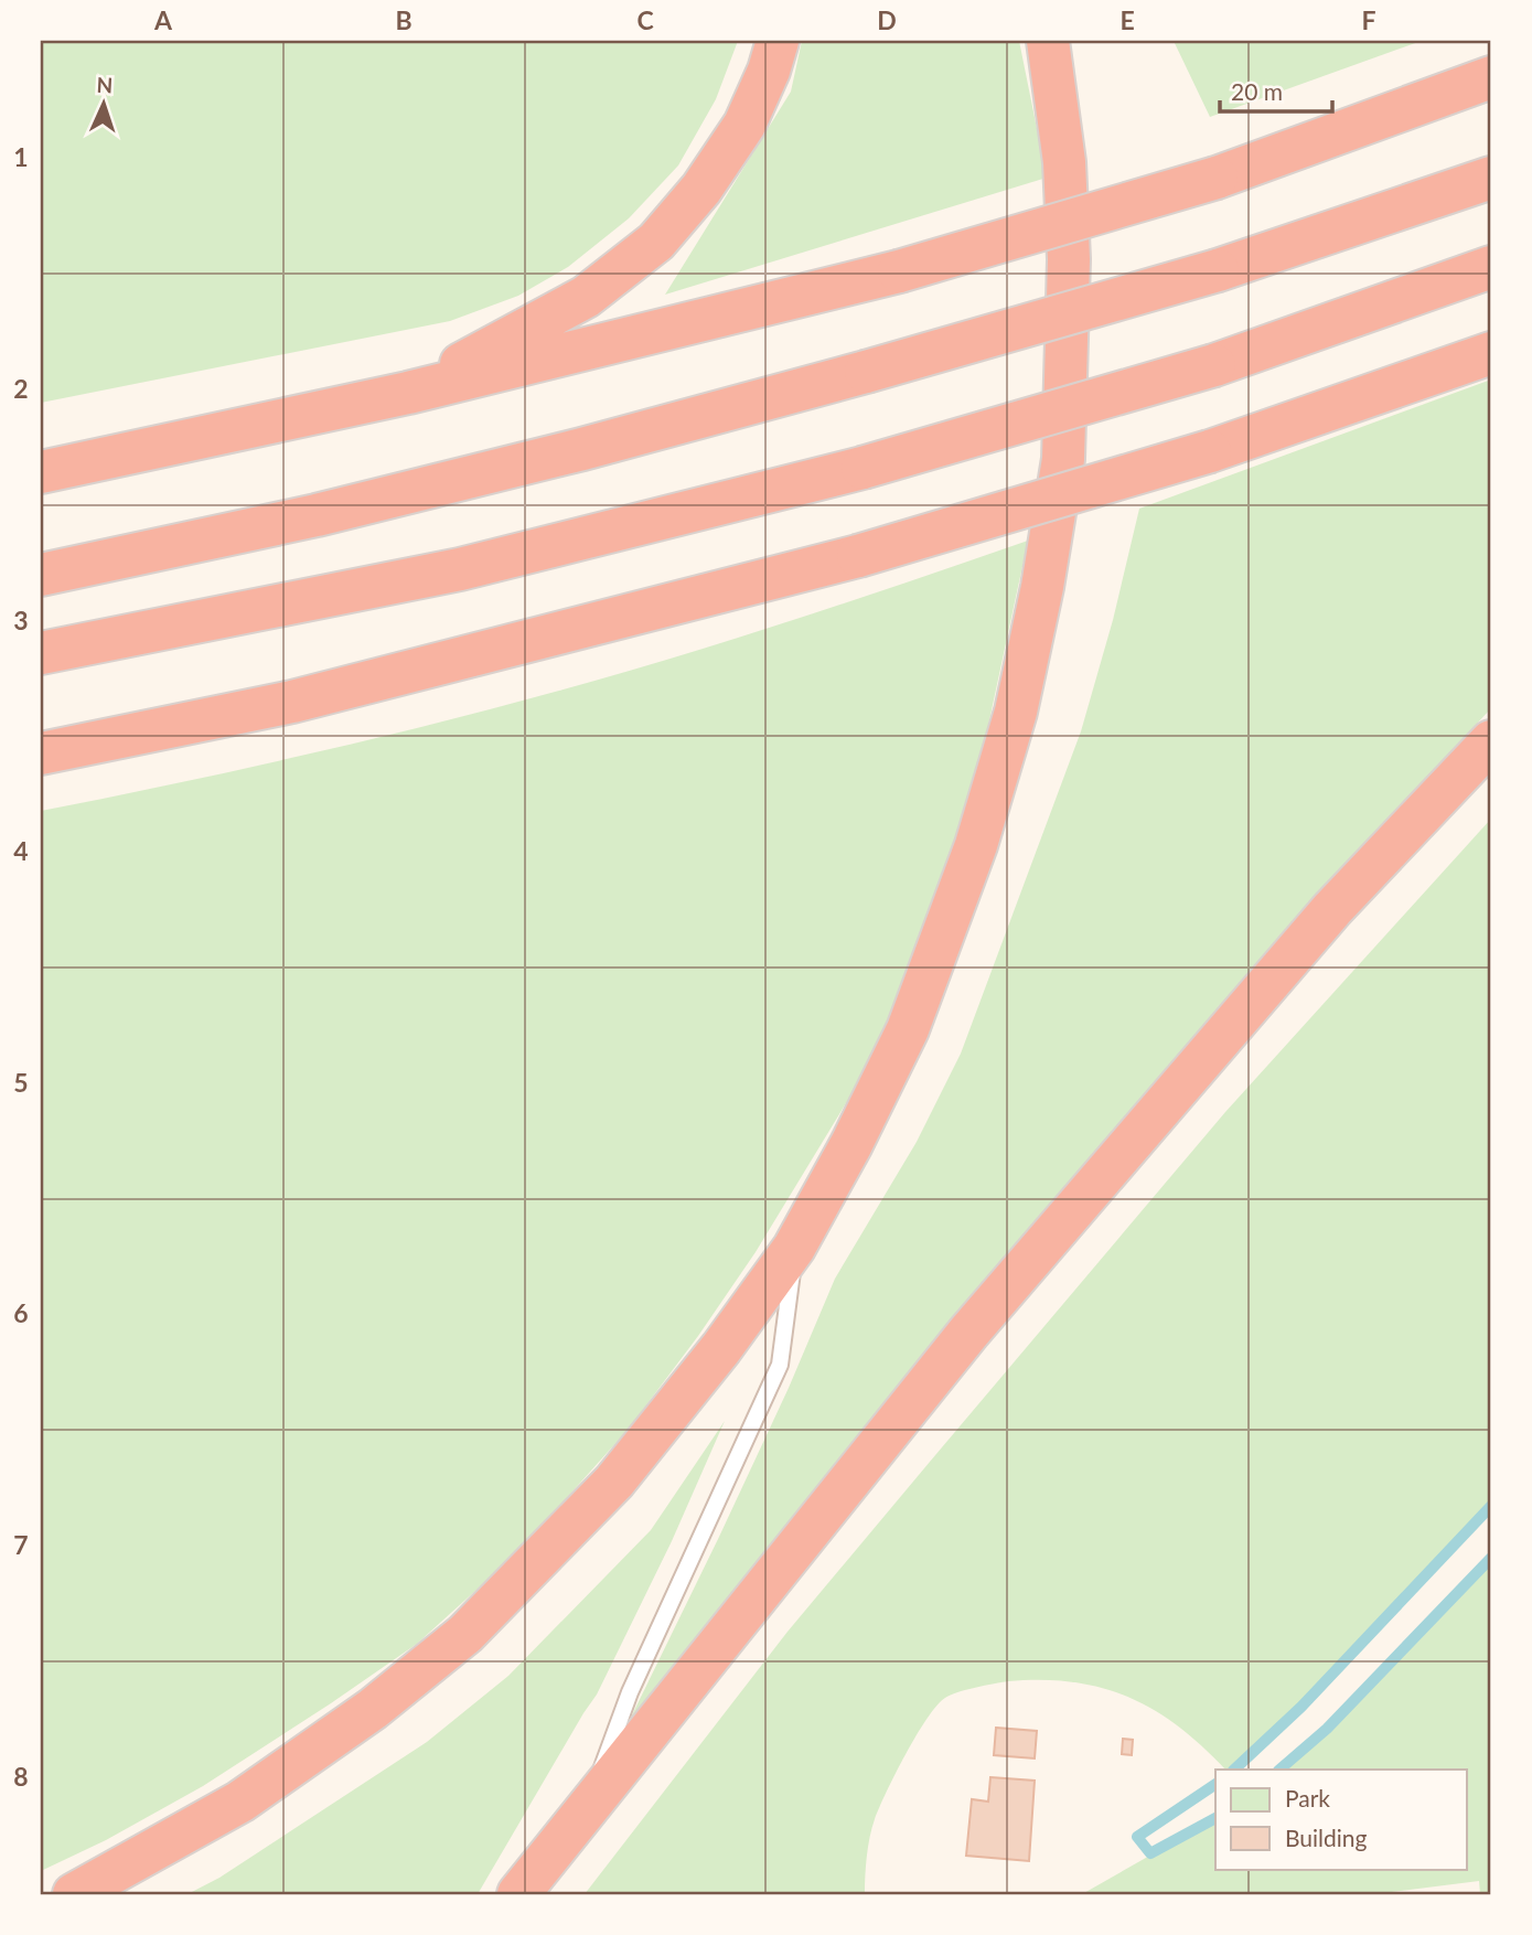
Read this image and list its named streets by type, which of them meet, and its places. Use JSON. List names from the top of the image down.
{
  "legend": ["Park", "Building"],
  "scale_bar": "20 m",
  "north": "top",
  "grid": {
    "columns": [
      "A",
      "B",
      "C",
      "D",
      "E",
      "F"
    ],
    "rows": [
      "1",
      "2",
      "3",
      "4",
      "5",
      "6",
      "7",
      "8"
    ]
  }
}
